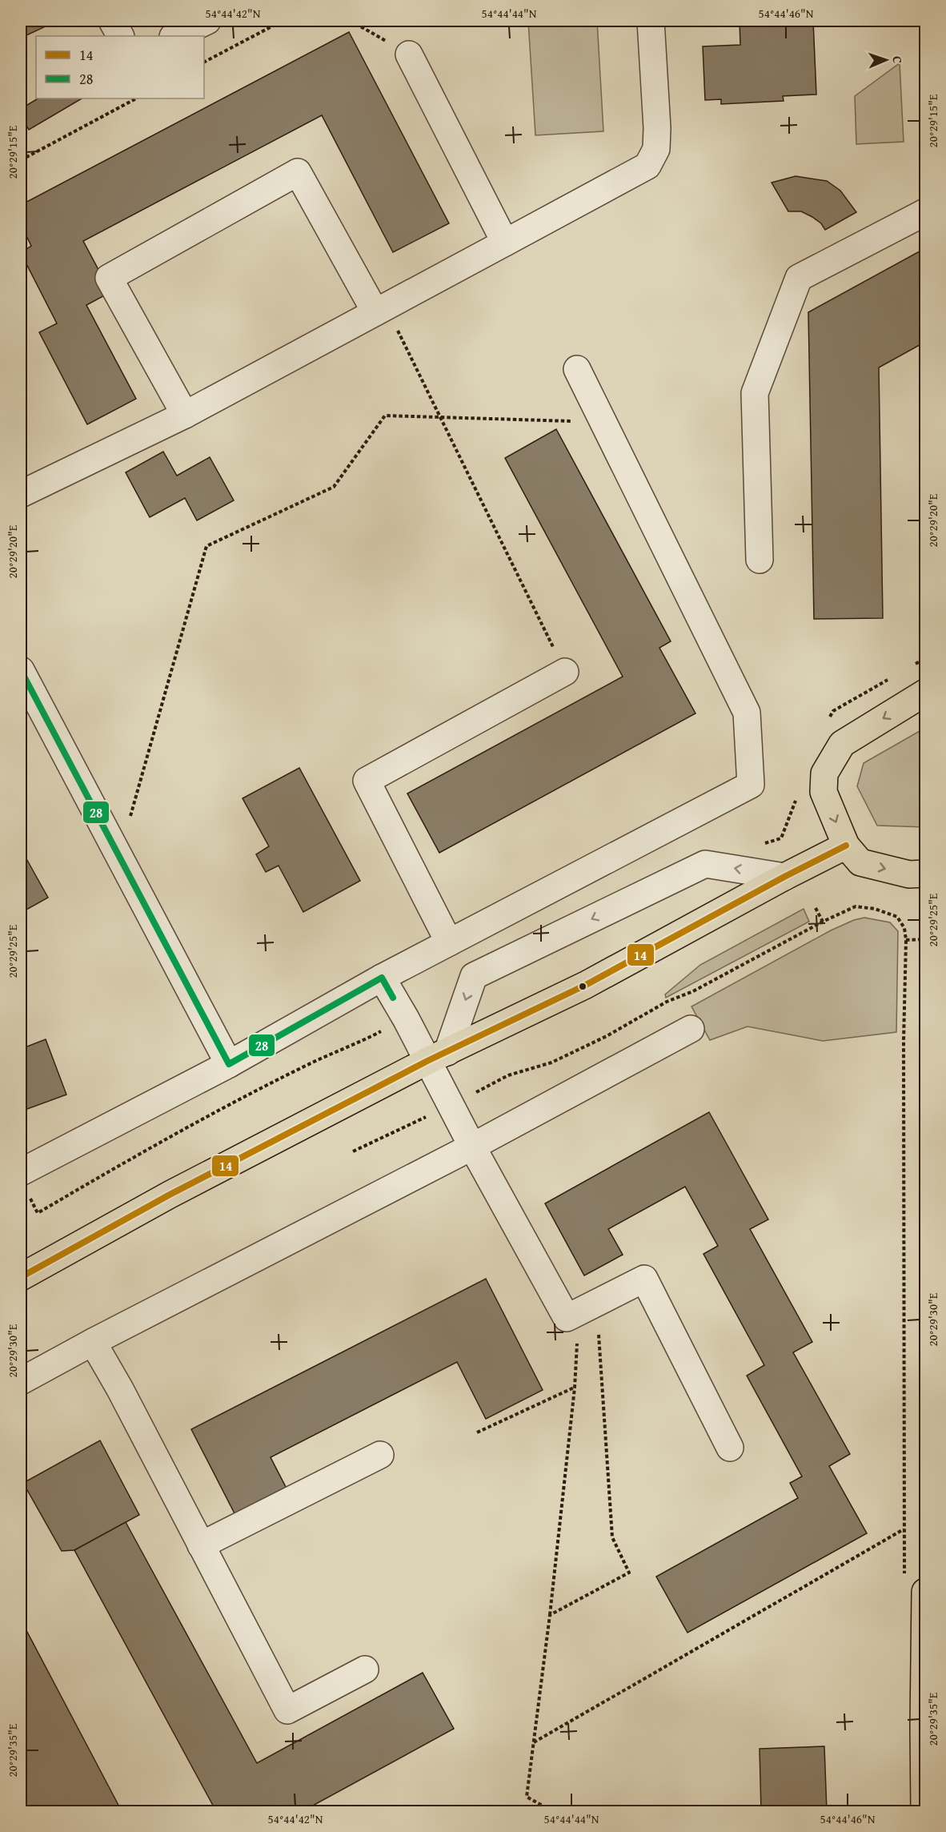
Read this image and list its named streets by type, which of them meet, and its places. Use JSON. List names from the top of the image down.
{
  "lines": ["transit line 28", "transit line 14"],
  "legend": ["14", "28"],
  "north": "right",
  "coordinates": [
    "54°44'42\"N",
    "54°44'44\"N",
    "54°44'46\"N",
    "20°29'15\"E",
    "20°29'20\"E",
    "20°29'25\"E",
    "20°29'30\"E",
    "20°29'35\"E"
  ]
}
